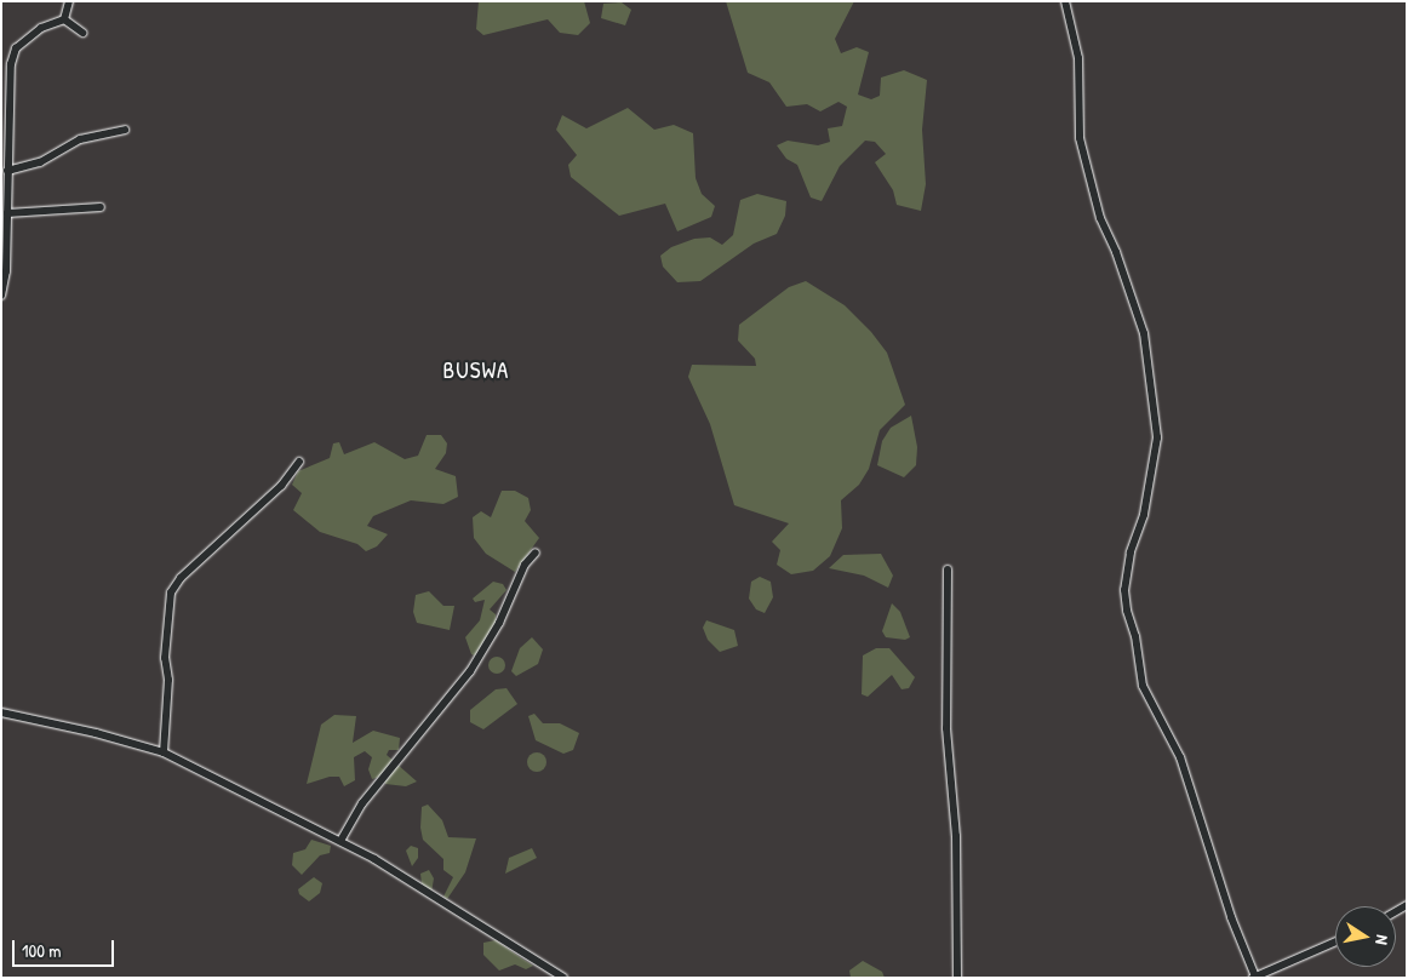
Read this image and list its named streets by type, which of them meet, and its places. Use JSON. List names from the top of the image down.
{
  "districts": ["BUSWA"],
  "scale_bar": "100 m",
  "north": "right"
}
